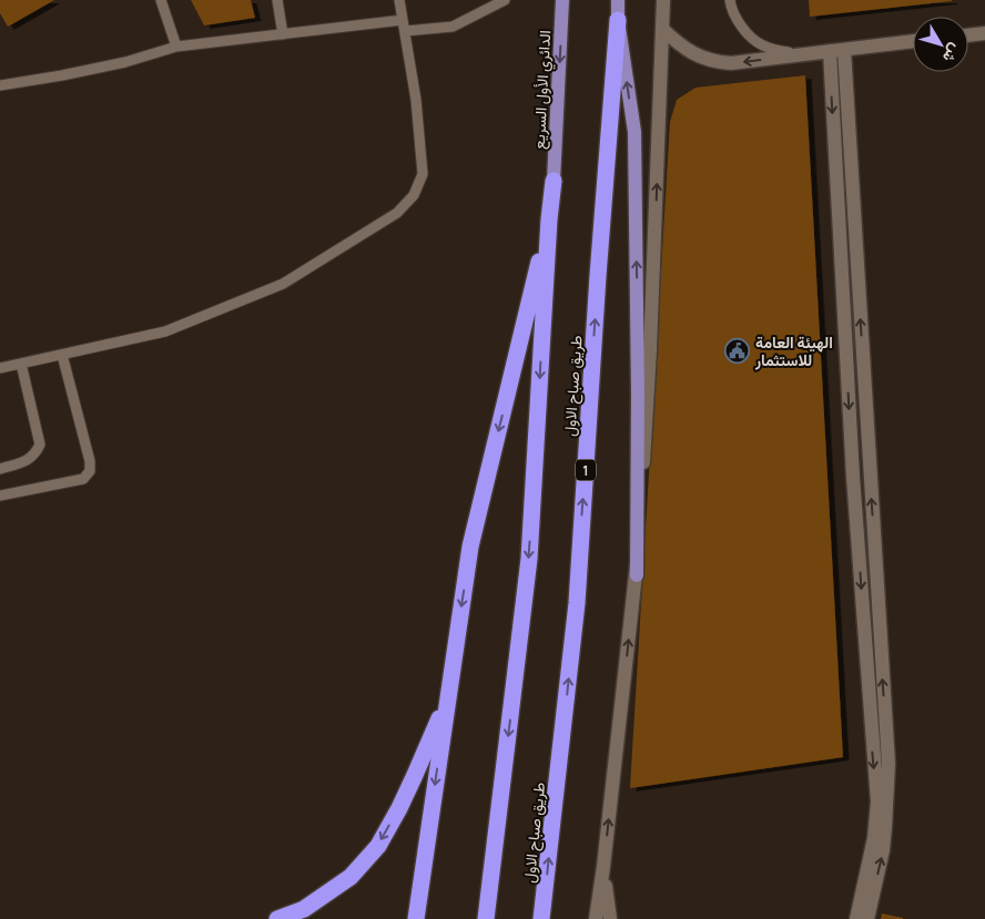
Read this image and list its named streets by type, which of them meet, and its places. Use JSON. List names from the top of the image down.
{
  "streets": {
    "highway": ["طريق صباح الاول", "1"],
    "main road": ["الدائري الأول السريع"]
  },
  "crossings": [
    ["طريق صباح الاول", "1"]
  ],
  "places": {
    "public building": ["الهيئة العامة للاستثمار"]
  },
  "north": "bottom right"
}
